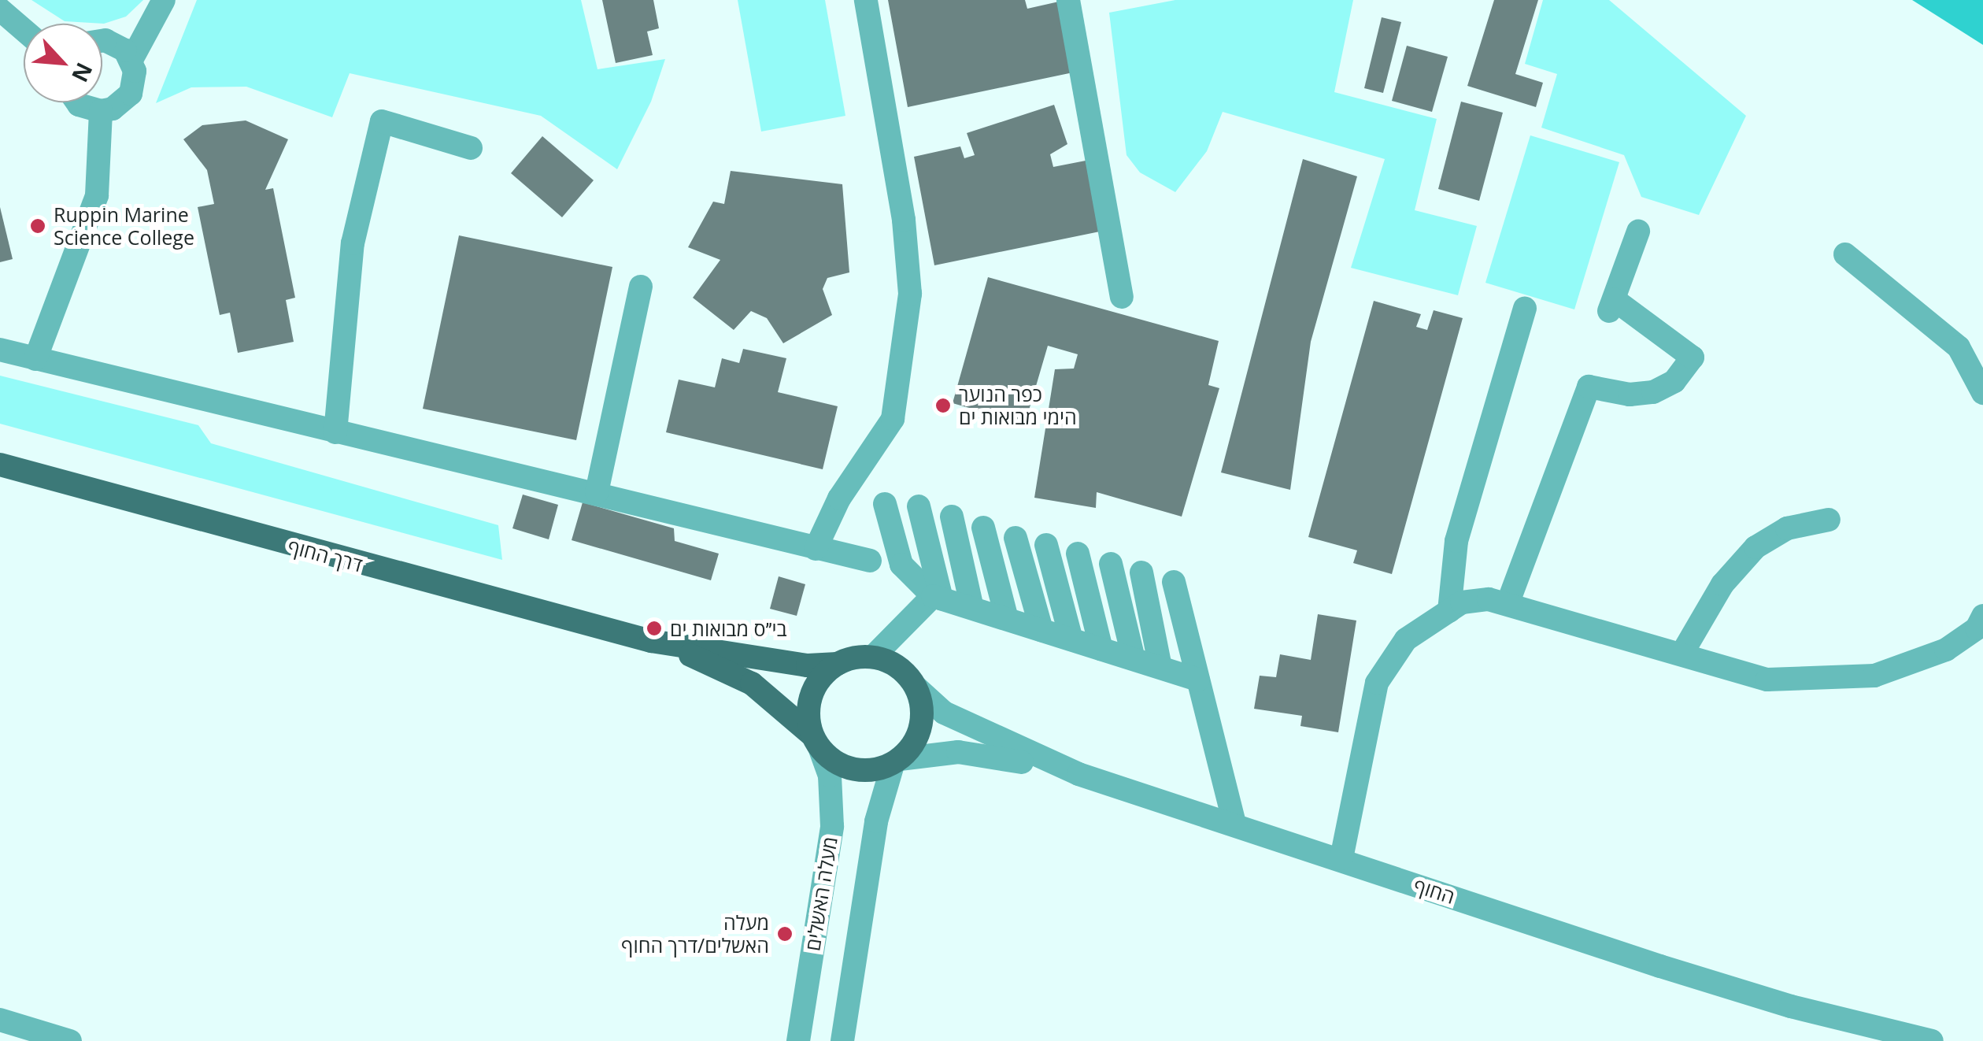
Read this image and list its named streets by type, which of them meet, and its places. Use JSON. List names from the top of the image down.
{
  "streets": {
    "main road": ["דרך החוף"],
    "street": ["החוף", "מעלה האשלים"]
  },
  "crossings": [
    ["דרך החוף", "החוף"],
    ["דרך החוף", "מעלה האשלים"],
    ["החוף", "מעלה האשלים"]
  ],
  "places": [
    "Ruppin Marine Science College",
    "כפר הנוער הימי מבואות ים",
    "בי״ס מבואות ים",
    "מעלה האשלים/דרך החוף"
  ],
  "north": "bottom right"
}
